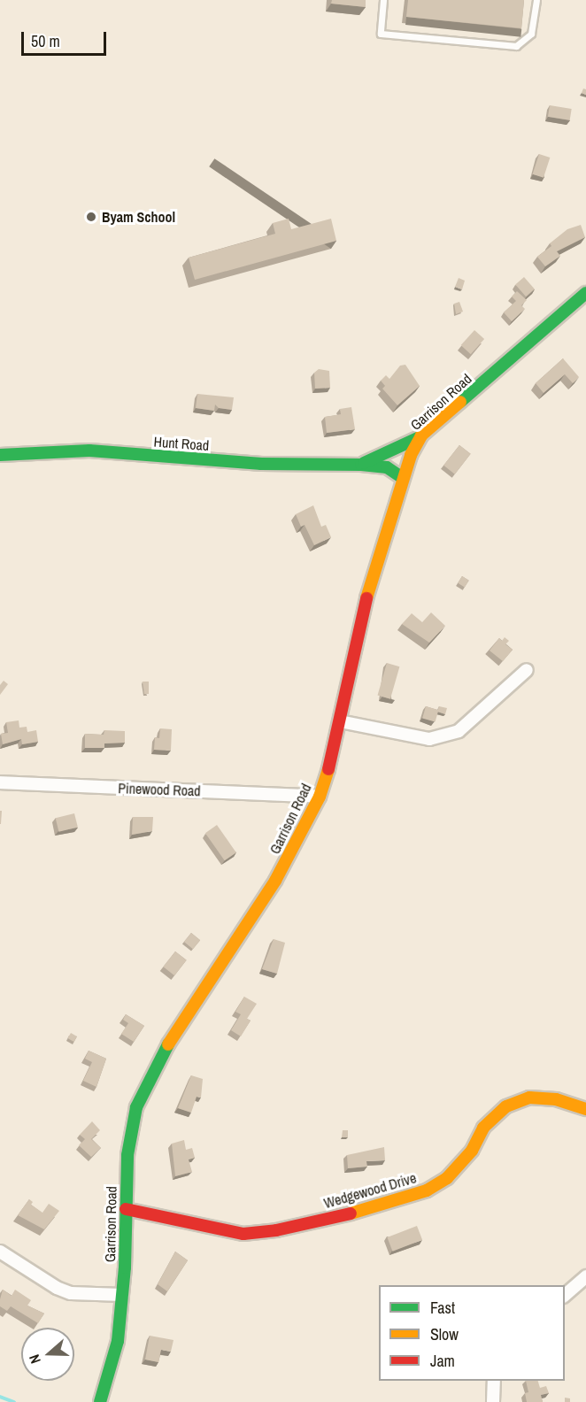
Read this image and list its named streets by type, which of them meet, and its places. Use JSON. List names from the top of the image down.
{
  "streets": {
    "street": [
      "Garrison Road",
      "Hunt Road",
      "Pinewood Road",
      "Wedgewood Drive"
    ]
  },
  "crossings": [
    ["Garrison Road", "Hunt Road"],
    ["Garrison Road", "Pinewood Road"],
    ["Garrison Road", "Wedgewood Drive"]
  ],
  "places": ["Byam School"],
  "legend": ["Fast", "Slow", "Jam"],
  "scale_bar": "50 m",
  "north": "left"
}
